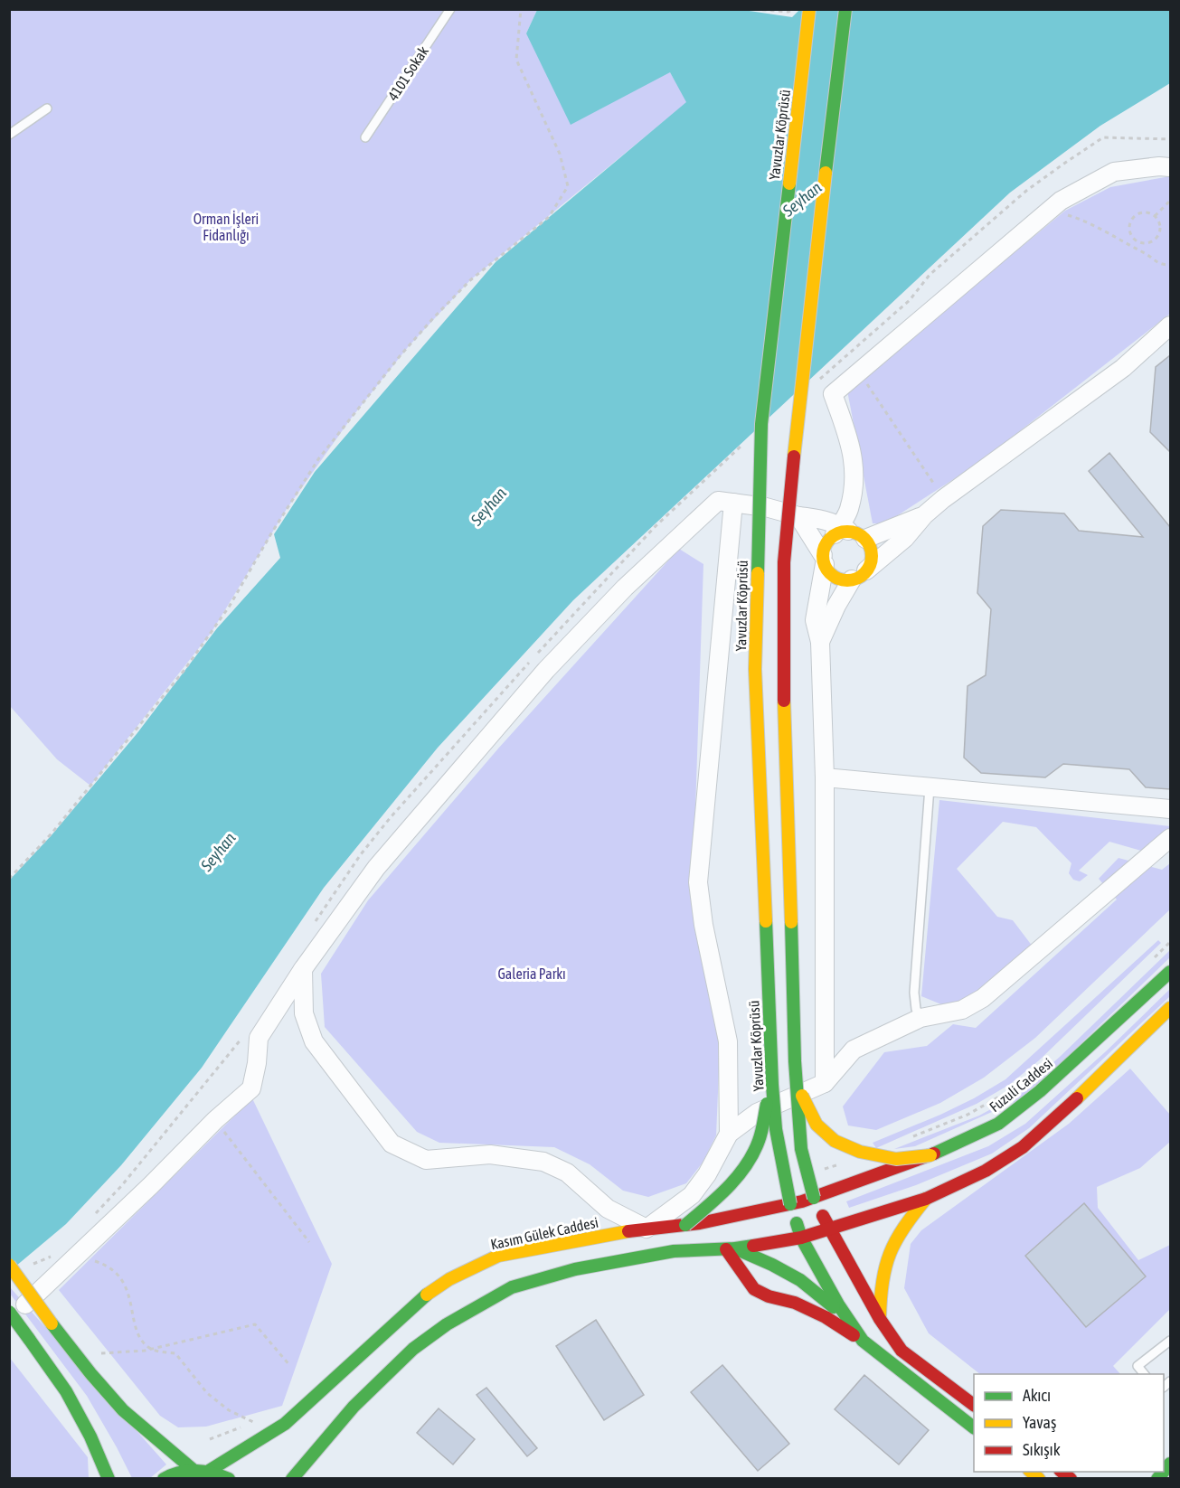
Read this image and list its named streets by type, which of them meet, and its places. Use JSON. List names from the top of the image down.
{
  "streets": {
    "main road": ["Yavuzlar Köprüsü", "Fuzuli Caddesi", "Kasım Gülek Caddesi"],
    "lane": ["4101 Sokak"]
  },
  "crossings": [
    ["Yavuzlar Köprüsü", "Fuzuli Caddesi"],
    ["Yavuzlar Köprüsü", "Kasım Gülek Caddesi"],
    ["Fuzuli Caddesi", "Kasım Gülek Caddesi"]
  ],
  "water": ["Seyhan"],
  "parks": ["Orman İşleri Fidanlığı", "Galeria Parkı"],
  "legend": ["Akıcı", "Yavaş", "Sıkışık"]
}
